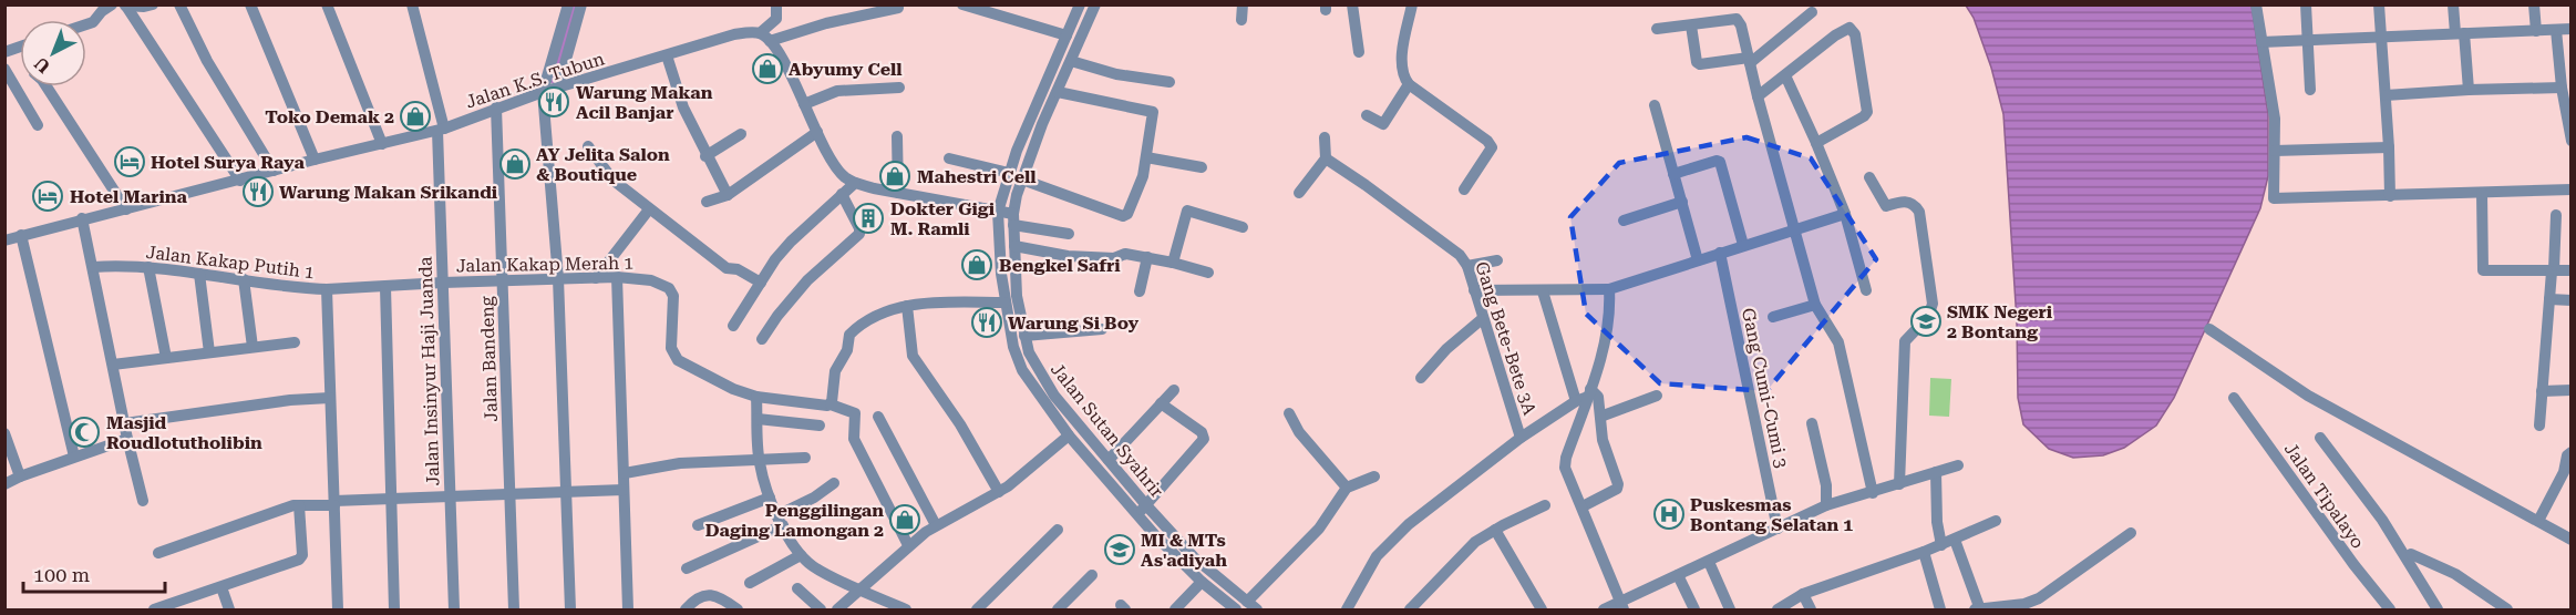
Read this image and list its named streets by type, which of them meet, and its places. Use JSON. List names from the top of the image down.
{
  "streets": {
    "street": [
      "Jalan K.S. Tubun",
      "Jalan Kakap Putih 1",
      "Jalan Kakap Merah 1",
      "Gang Bete-Bete 3A",
      "Jalan Bandeng",
      "Jalan Insinyur Haji Juanda",
      "Gang Cumi-Cumi 3",
      "Jalan Sutan Syahrir",
      "Jalan Tipalayo"
    ]
  },
  "crossings": [
    ["Jalan K.S. Tubun", "Jalan Bandeng"],
    ["Jalan K.S. Tubun", "Jalan Insinyur Haji Juanda"],
    ["Jalan Kakap Putih 1", "Jalan Kakap Merah 1"],
    ["Jalan Kakap Putih 1", "Jalan Insinyur Haji Juanda"],
    ["Jalan Kakap Merah 1", "Jalan Bandeng"],
    ["Jalan Kakap Merah 1", "Jalan Insinyur Haji Juanda"]
  ],
  "places": {
    "shop": [
      "Abyumy Cell",
      "Toko Demak 2",
      "AY Jelita Salon & Boutique",
      "Mahestri Cell",
      "Bengkel Safri",
      "Penggilingan Daging Lamongan 2"
    ],
    "restaurant": ["Warung Makan Acil Banjar", "Warung Makan Srikandi", "Warung Si Boy"],
    "hotel": ["Hotel Surya Raya", "Hotel Marina"],
    "building": ["Dokter Gigi M. Ramli"],
    "school or university": ["SMK Negeri 2 Bontang", "MI & MTs As'adiyah"],
    "mosque": ["Masjid Roudlotutholibin"],
    "hospital": ["Puskesmas Bontang Selatan 1"]
  },
  "scale_bar": "100 m",
  "north": "bottom left"
}
